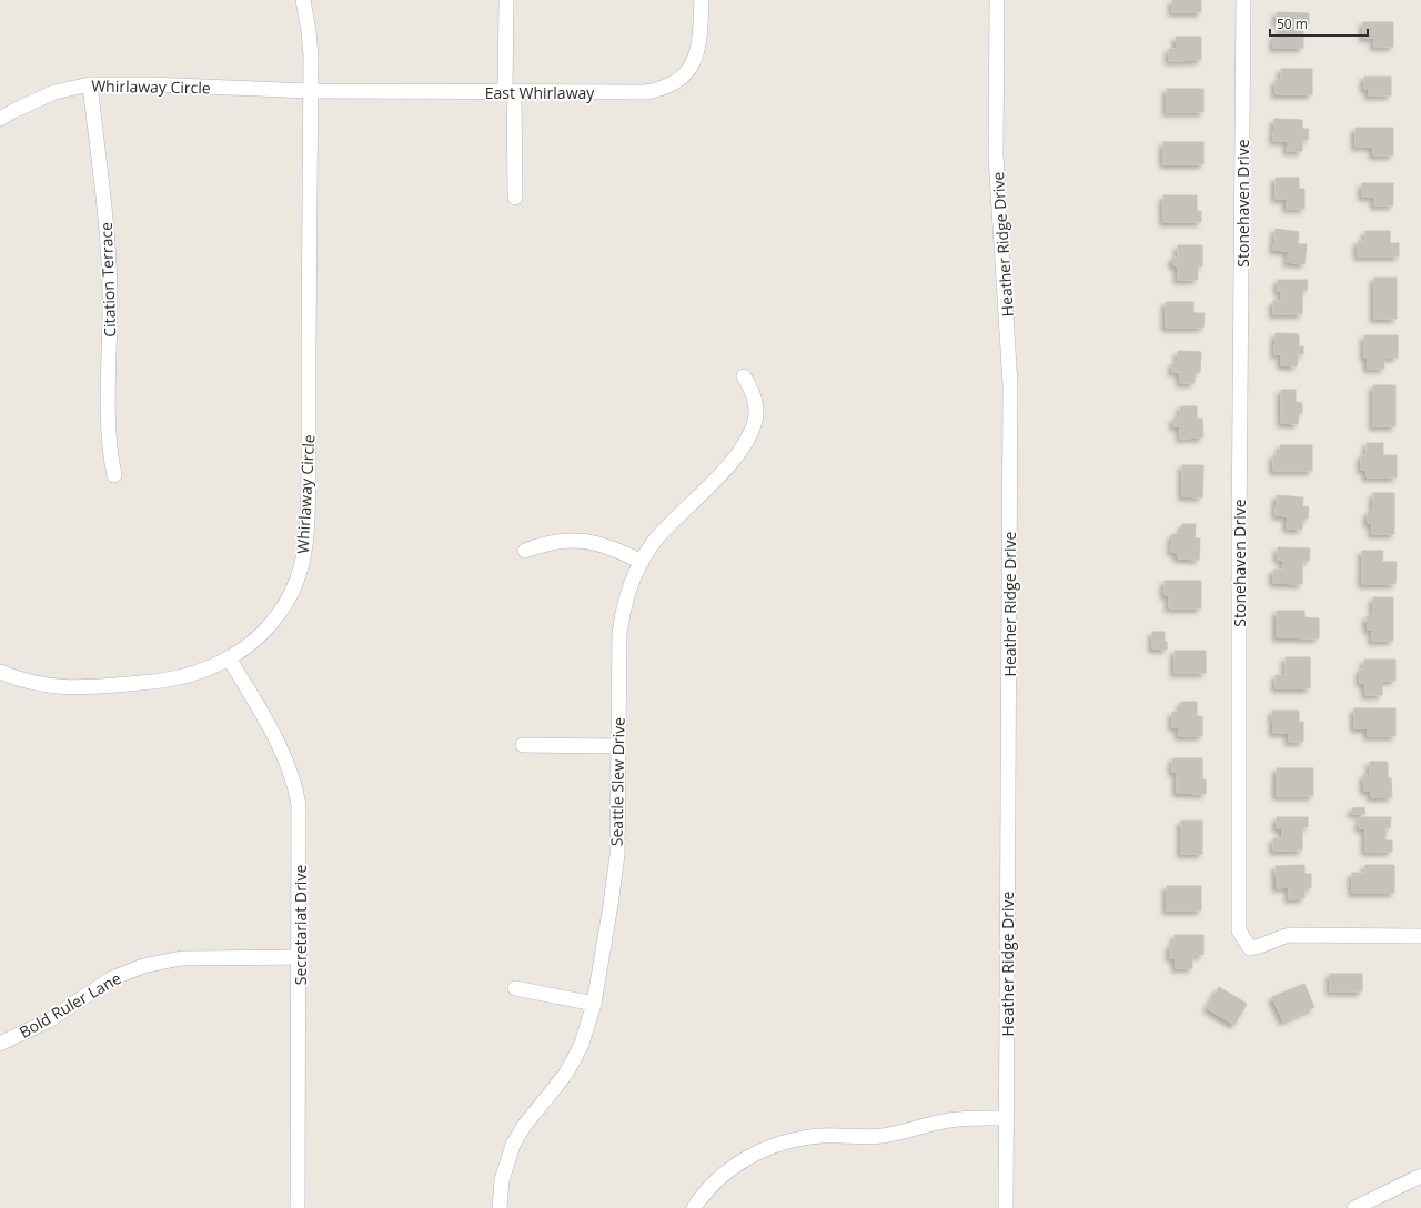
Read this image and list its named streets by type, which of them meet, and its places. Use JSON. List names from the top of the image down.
{
  "streets": {
    "street": [
      "Whirlaway Circle",
      "East Whirlaway",
      "Stonehaven Drive",
      "Heather Ridge Drive",
      "Citation Terrace",
      "Seattle Slew Drive",
      "Secretariat Drive",
      "Bold Ruler Lane"
    ]
  },
  "crossings": [
    ["Whirlaway Circle", "East Whirlaway"],
    ["Whirlaway Circle", "Citation Terrace"],
    ["Whirlaway Circle", "Secretariat Drive"],
    ["Secretariat Drive", "Bold Ruler Lane"]
  ],
  "scale_bar": "50 m"
}
